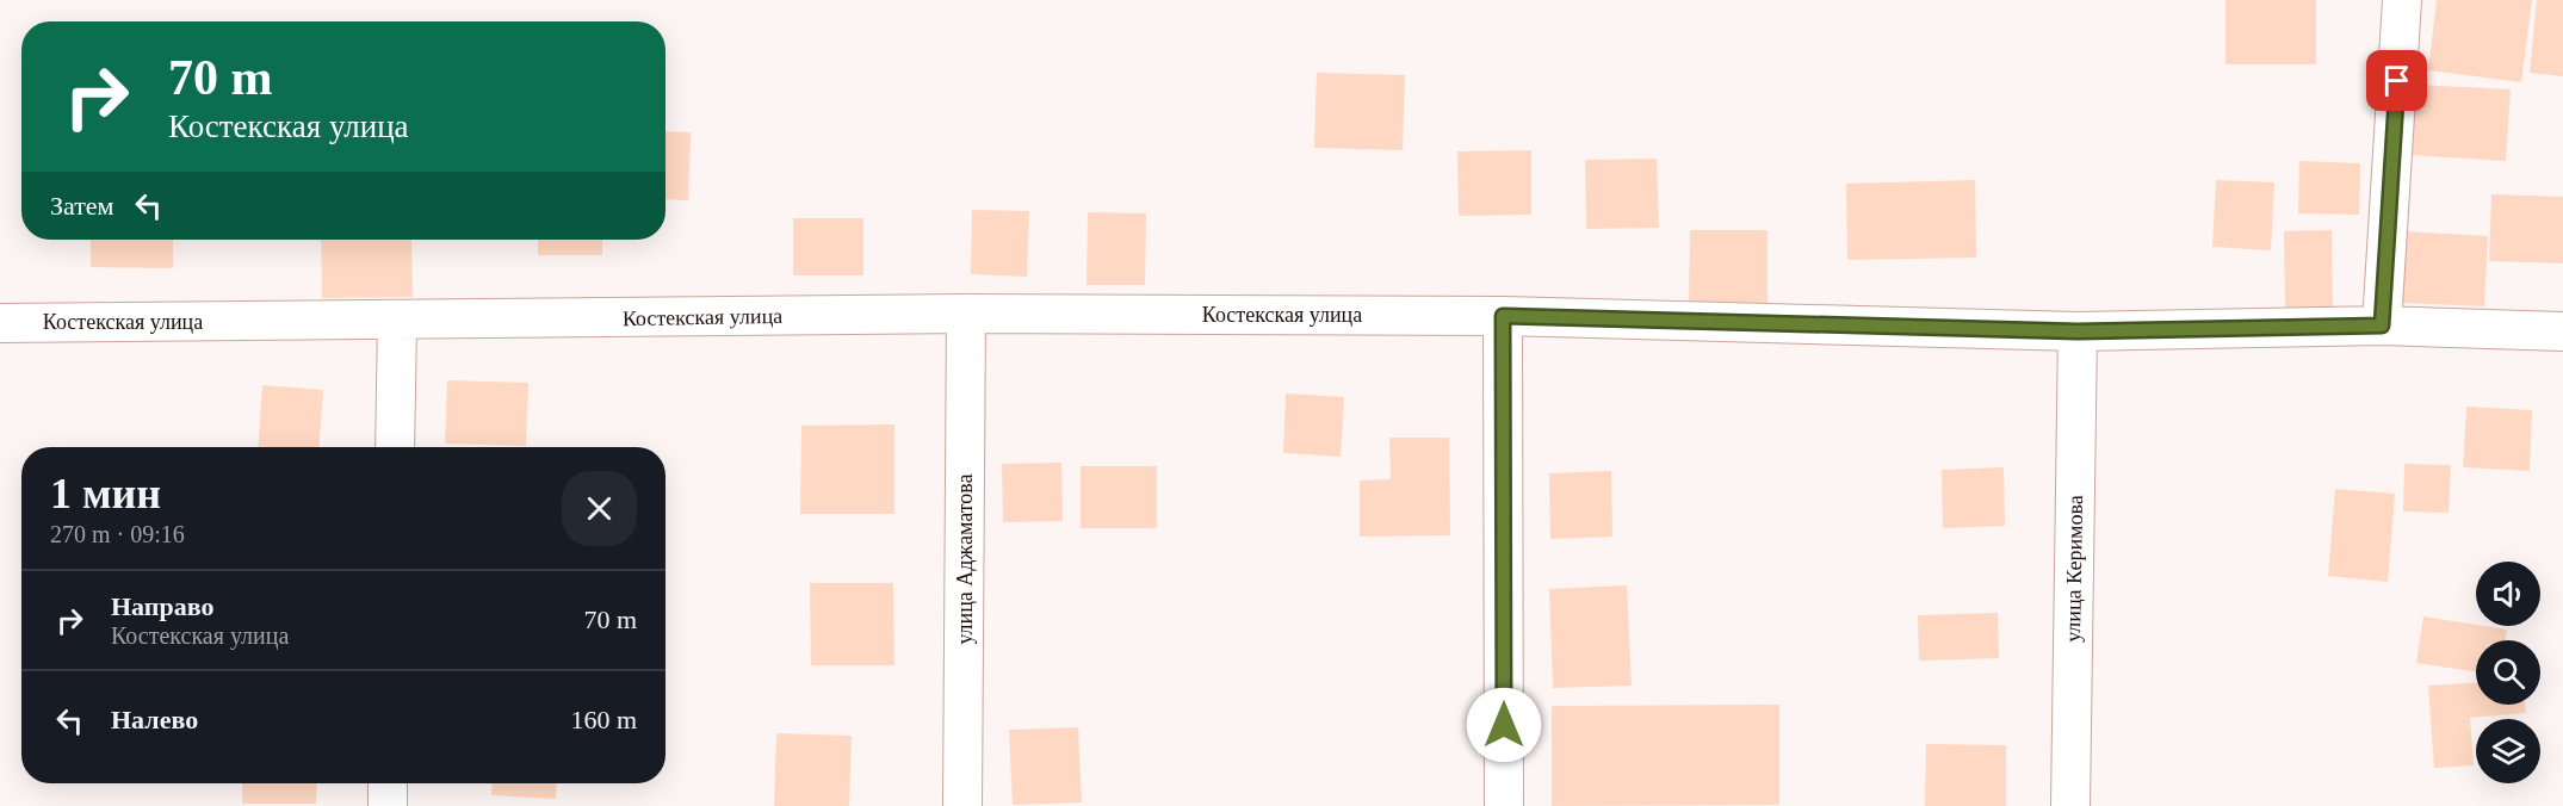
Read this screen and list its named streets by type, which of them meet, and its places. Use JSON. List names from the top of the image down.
{
  "streets": {
    "street": ["Костекская улица", "улица Аджаматова", "улица Керимова"]
  },
  "crossings": [
    ["Костекская улица", "улица Аджаматова"],
    ["Костекская улица", "улица Керимова"]
  ],
  "page": {
    "turn": ["70 m", "Костекская улица"],
    "then": "Затем",
    "heading": ["1 мин", "270 m · 09:16"],
    "list": [
      {
        "name": "Направо",
        "note": "Костекская улица",
        "value": "70 m"
      },
      {
        "name": "Налево",
        "value": "160 m"
      }
    ]
  }
}
